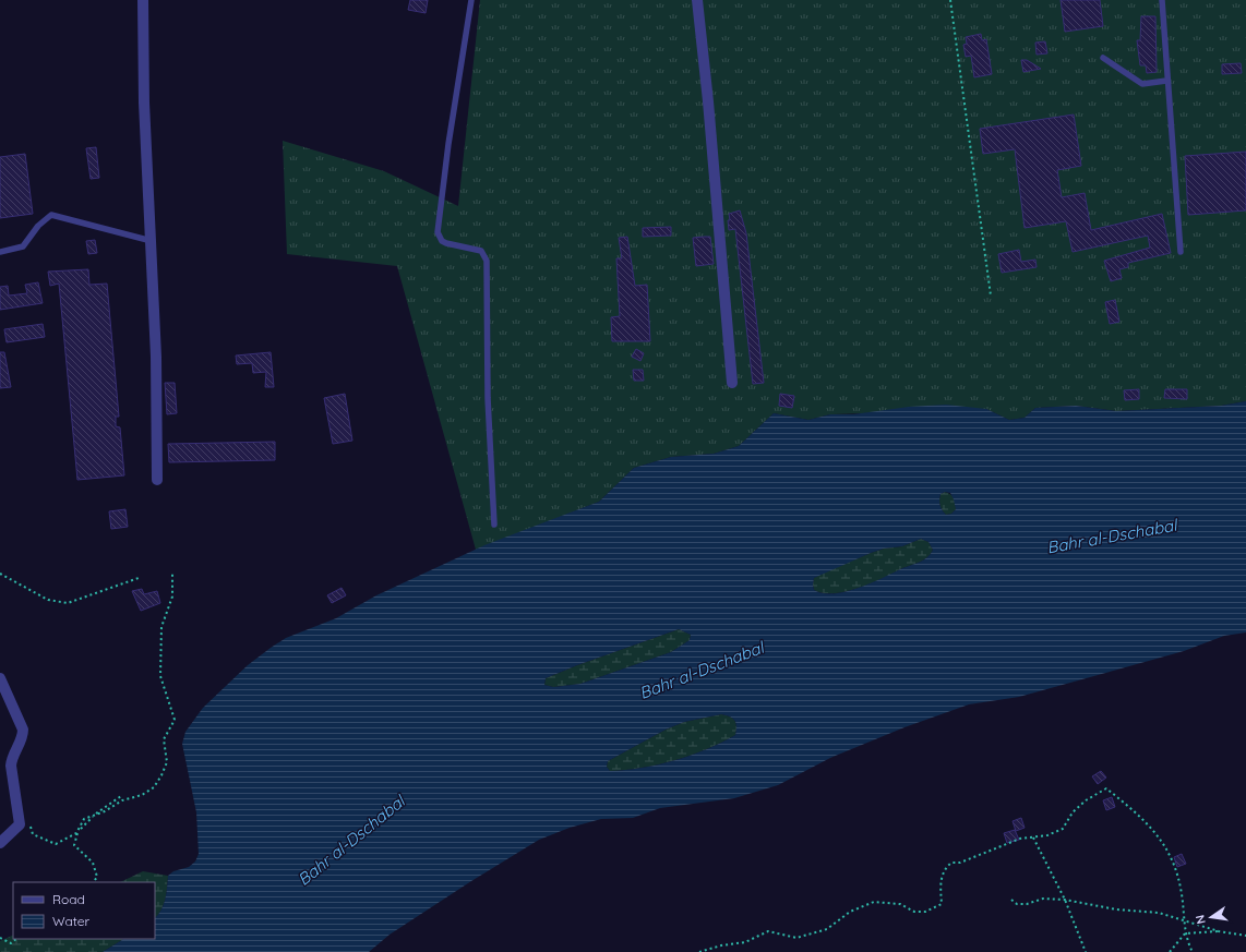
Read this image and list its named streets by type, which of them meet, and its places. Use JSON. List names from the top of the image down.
{
  "water": ["Bahr al-Dschabal"],
  "legend": ["Road", "Water"],
  "north": "left"
}
